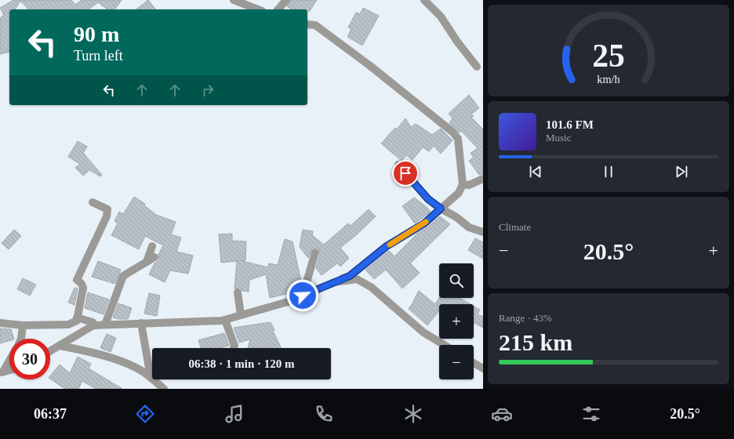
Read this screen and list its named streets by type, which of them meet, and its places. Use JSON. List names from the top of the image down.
{
  "page": {
    "turn": ["90 m", "Turn left"],
    "song": ["101.6 FM", "Music"],
    "tile": [
      "Climate",
      ["Range · 43%", "215 km"]
    ],
    "heat": ["−", "20.5°", "+"],
    "map_buttons": ["+", "−"],
    "limit": "30",
    "trip": "06:38 · 1 min · 120 m",
    "tabs": ["06:37", "20.5°"],
    "gauge": ["25", "km/h"]
  }
}
